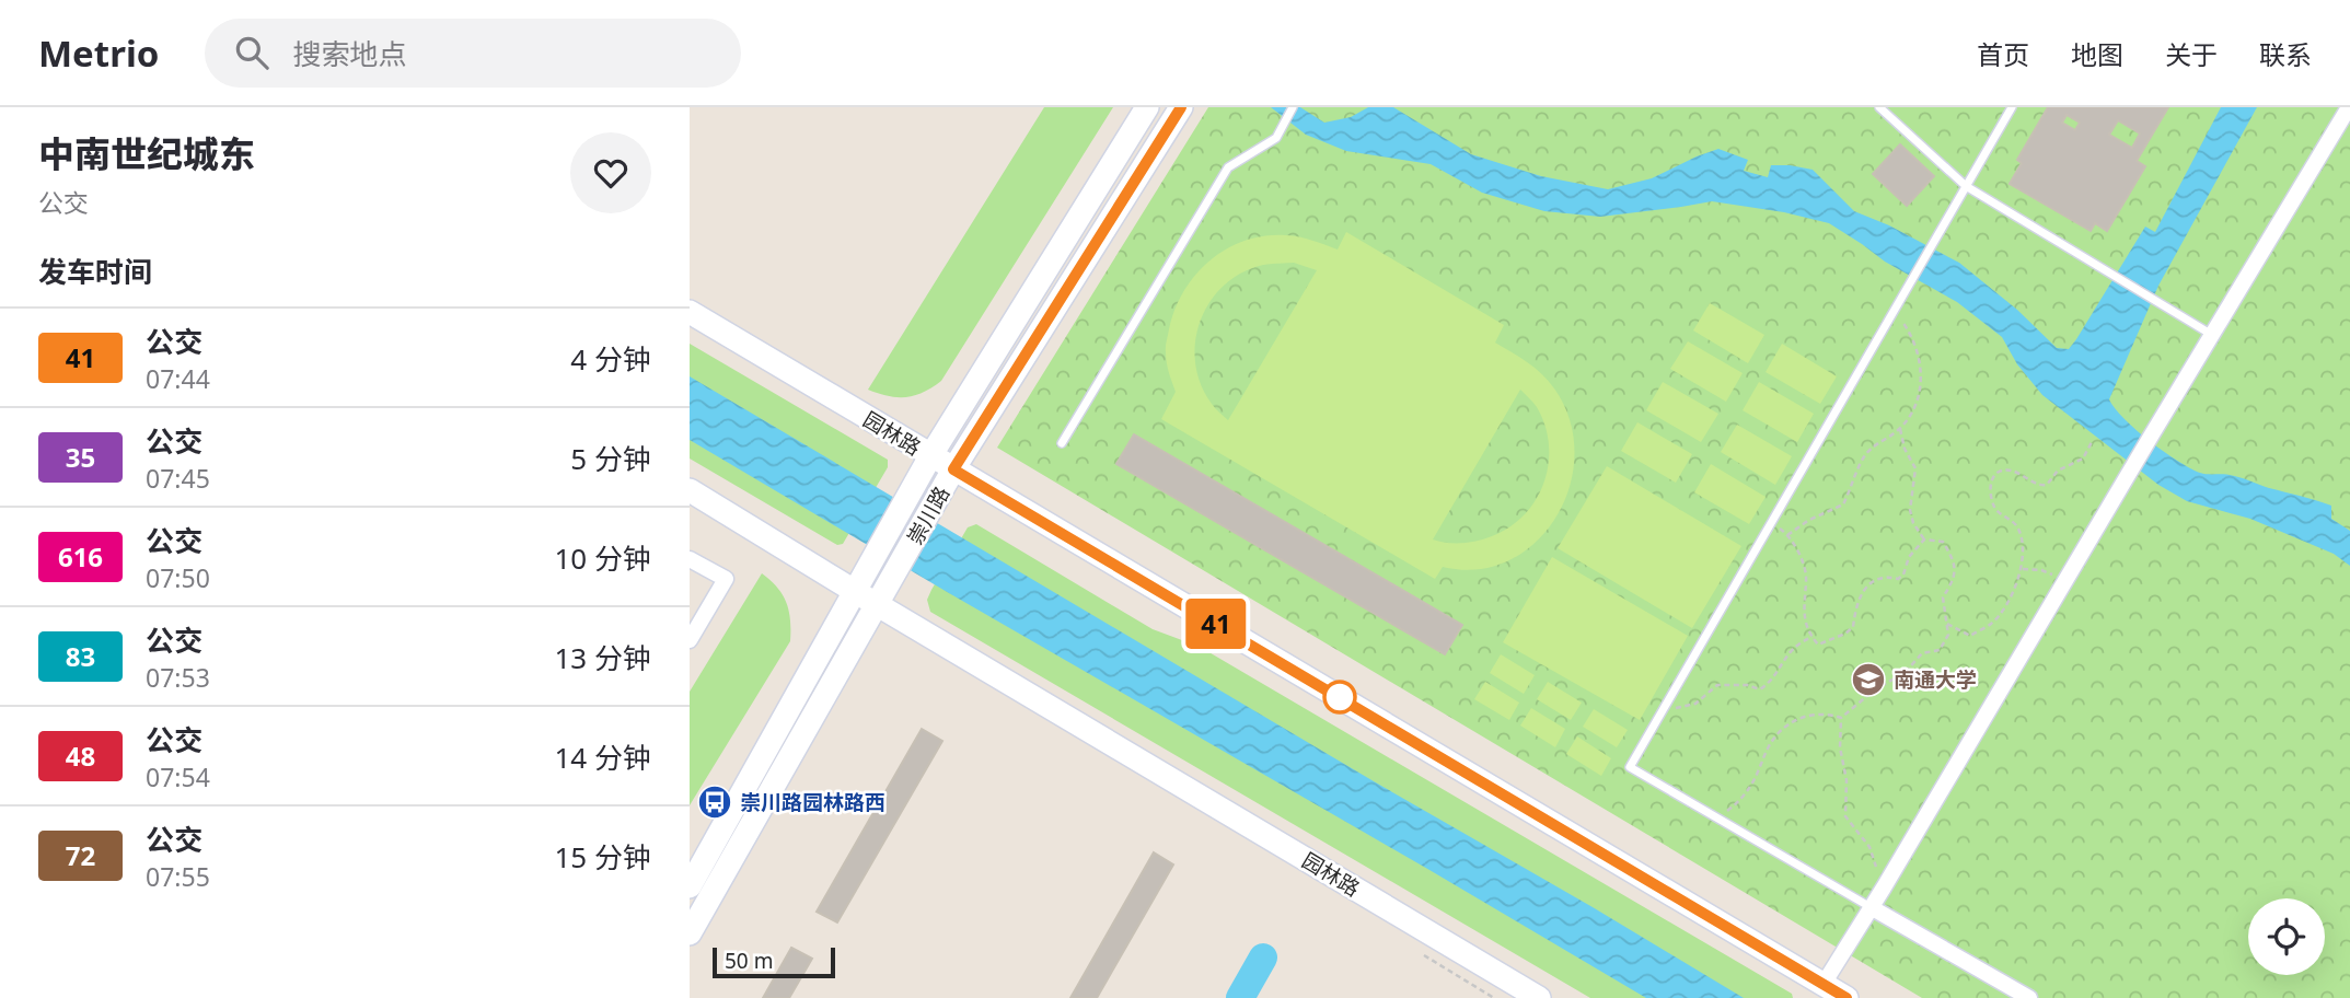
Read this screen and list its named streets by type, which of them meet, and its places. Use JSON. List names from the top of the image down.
{
  "streets": {
    "main road": ["园林路", "崇川路"]
  },
  "crossings": [
    ["园林路", "崇川路"]
  ],
  "places": {
    "school or university": ["南通大学"],
    "bus stop": ["崇川路园林路西"]
  },
  "lines": ["bus line 41"],
  "scale_bar": "50 m",
  "page": {
    "header": "Metrio",
    "search": "搜索地点",
    "nav": [
      "首页",
      "地图",
      "关于",
      "联系"
    ],
    "heading": [
      ["中南世纪城东", "公交"],
      "发车时间"
    ],
    "on_map": "41",
    "list": [
      {
        "mark": "41",
        "name": "公交",
        "note": "07:44",
        "value": "4 分钟"
      },
      {
        "mark": "35",
        "name": "公交",
        "note": "07:45",
        "value": "5 分钟"
      },
      {
        "mark": "616",
        "name": "公交",
        "note": "07:50",
        "value": "10 分钟"
      },
      {
        "mark": "83",
        "name": "公交",
        "note": "07:53",
        "value": "13 分钟"
      },
      {
        "mark": "48",
        "name": "公交",
        "note": "07:54",
        "value": "14 分钟"
      },
      {
        "mark": "72",
        "name": "公交",
        "note": "07:55",
        "value": "15 分钟"
      }
    ],
    "scale": "50 m"
  }
}
